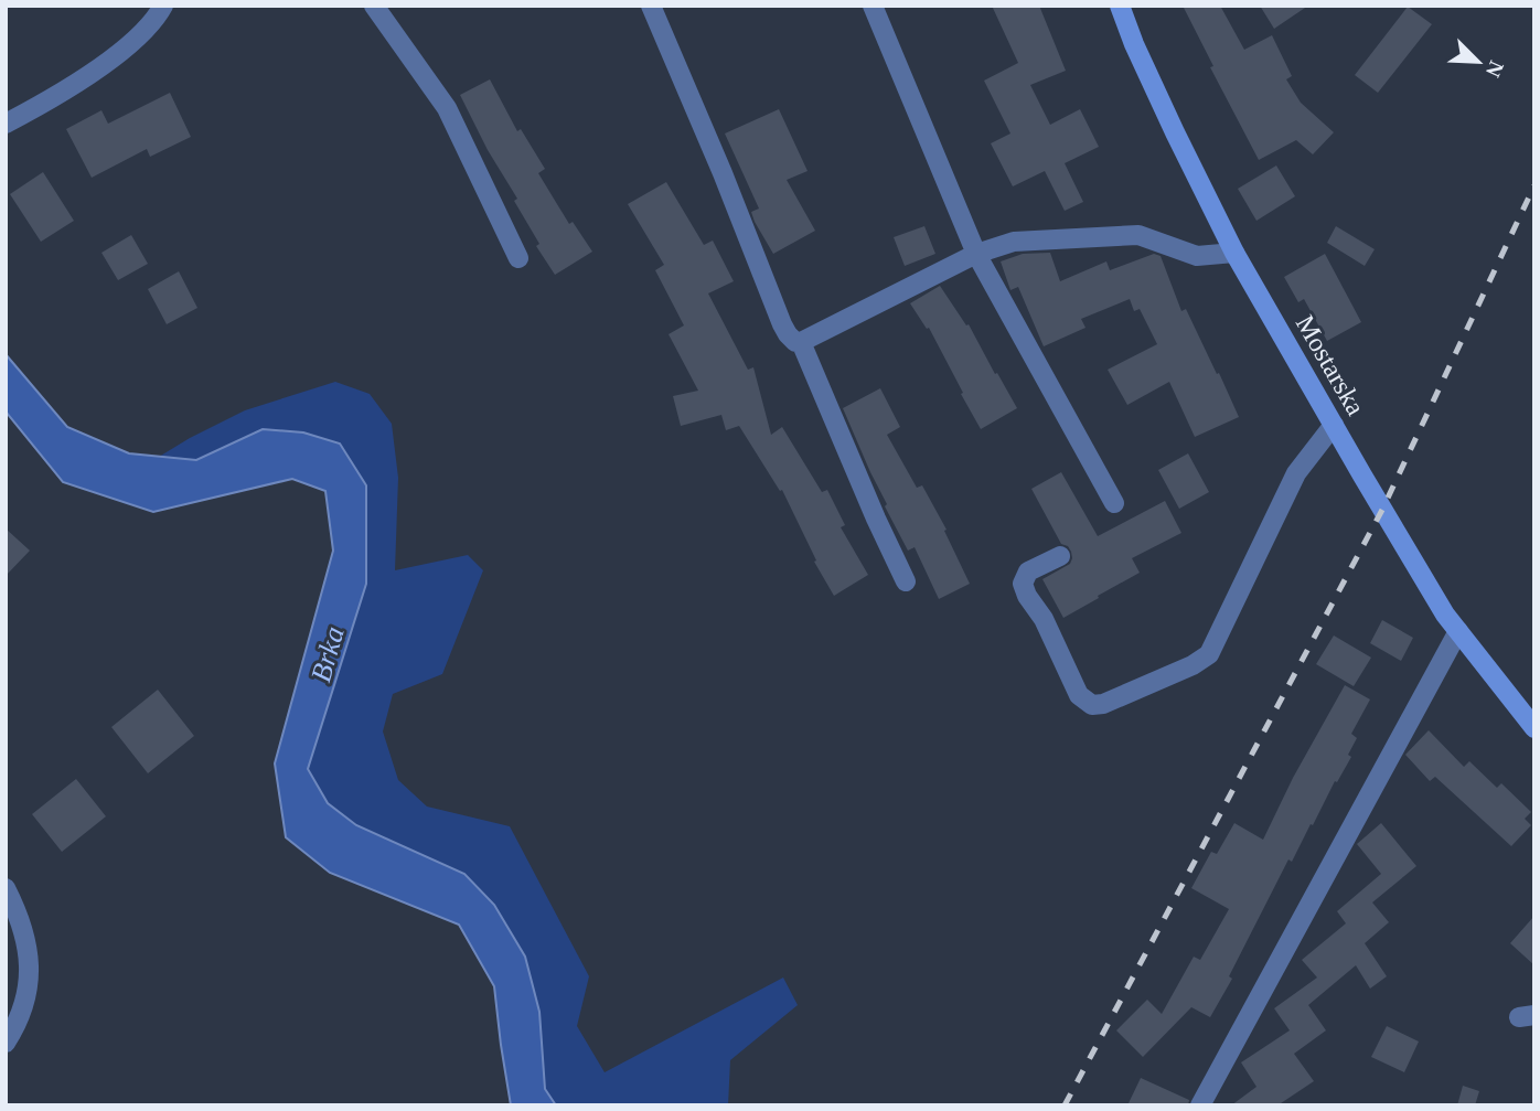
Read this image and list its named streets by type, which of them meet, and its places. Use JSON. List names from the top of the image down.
{
  "streets": {
    "main road": ["Mostarska"]
  },
  "water": ["Brka"],
  "north": "bottom right"
}
